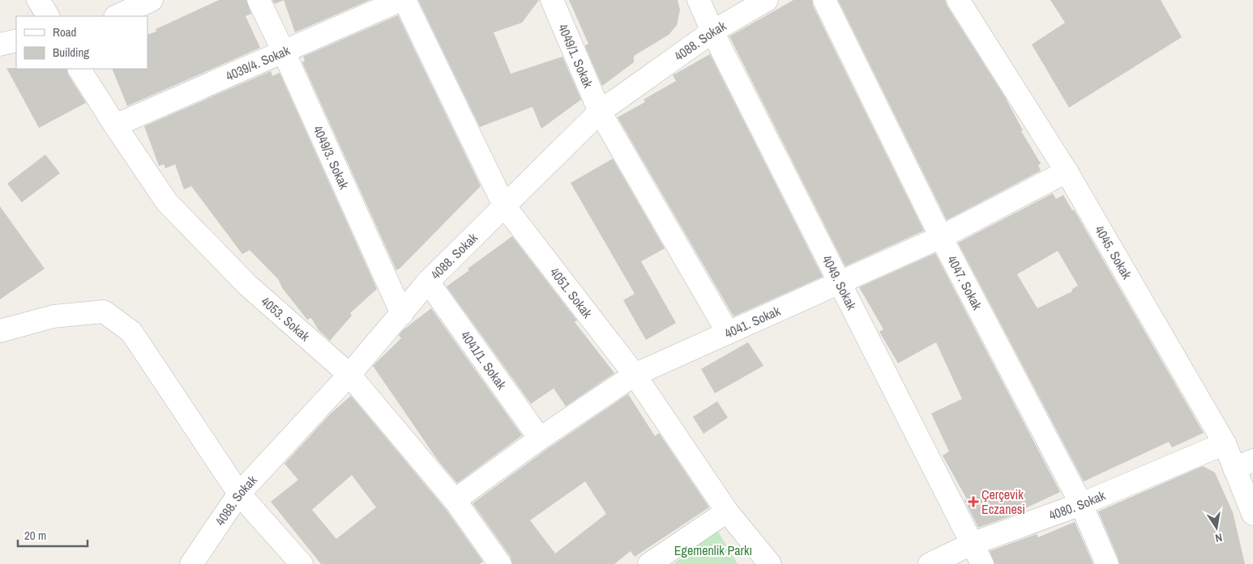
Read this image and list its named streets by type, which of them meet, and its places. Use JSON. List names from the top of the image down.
{
  "streets": {
    "street": [
      "4088. Sokak",
      "4049/1. Sokak",
      "4039/4. Sokak",
      "4049/3. Sokak",
      "4045. Sokak",
      "4049. Sokak",
      "4047. Sokak",
      "4051. Sokak",
      "4053. Sokak",
      "4041. Sokak",
      "4041/1. Sokak",
      "4080. Sokak"
    ]
  },
  "crossings": [
    ["4088. Sokak", "4049/1. Sokak"],
    ["4088. Sokak", "4049/3. Sokak"],
    ["4088. Sokak", "4049. Sokak"],
    ["4088. Sokak", "4051. Sokak"],
    ["4088. Sokak", "4053. Sokak"],
    ["4088. Sokak", "4041/1. Sokak"],
    ["4049/1. Sokak", "4041. Sokak"],
    ["4039/4. Sokak", "4049/3. Sokak"],
    ["4039/4. Sokak", "4053. Sokak"],
    ["4045. Sokak", "4041. Sokak"],
    ["4045. Sokak", "4080. Sokak"],
    ["4049. Sokak", "4041. Sokak"],
    ["4049. Sokak", "4080. Sokak"],
    ["4047. Sokak", "4041. Sokak"],
    ["4047. Sokak", "4080. Sokak"],
    ["4051. Sokak", "4041. Sokak"],
    ["4053. Sokak", "4041. Sokak"],
    ["4041. Sokak", "4041/1. Sokak"]
  ],
  "parks": ["Egemenlik Parkı"],
  "places": {
    "health": ["Çerçevik Eczanesi"]
  },
  "legend": ["Road", "Building"],
  "scale_bar": "20 m",
  "north": "bottom"
}
